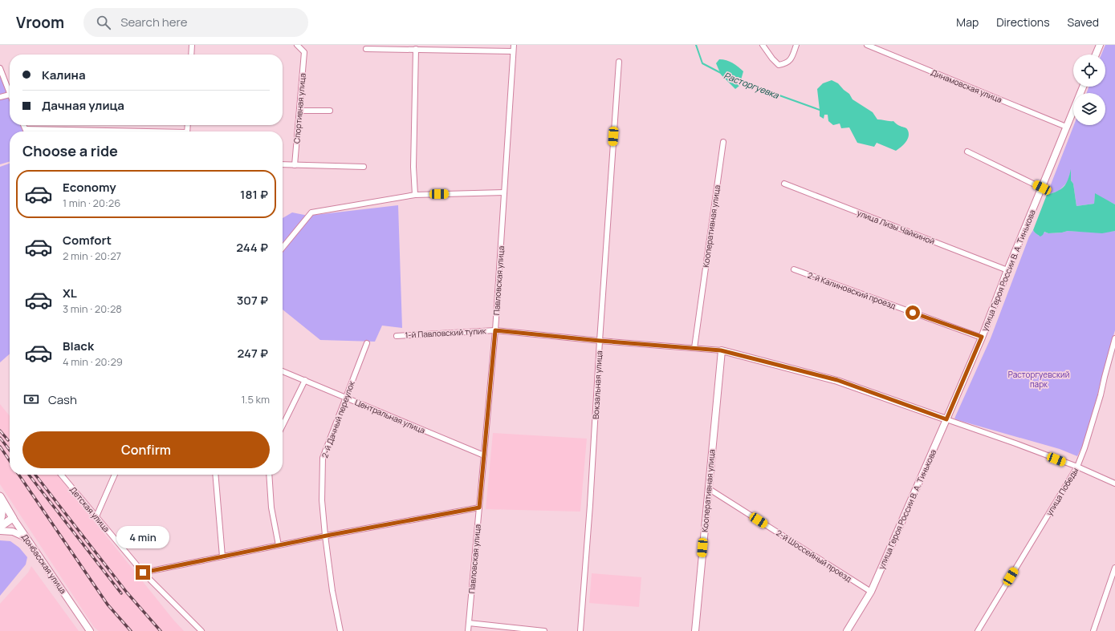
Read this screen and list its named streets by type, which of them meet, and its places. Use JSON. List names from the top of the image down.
{
  "streets": {
    "main road": ["Донбасская улица"],
    "street": [
      "Динамовская улица",
      "Спортивная улица",
      "Кооперативная улица",
      "улица Лизы Чайкиной",
      "улица Героя России В. А. Тинькова",
      "Павловская улица",
      "2-й Калиновский проезд",
      "1-й Павловский тупик",
      "Вокзальная улица",
      "Центральная улица",
      "2-й Дачный переулок",
      "улица Победы",
      "Детская улица",
      "2-й Шоссейный проезд"
    ]
  },
  "crossings": [
    ["Динамовская улица", "улица Героя России В. А. Тинькова"],
    ["Кооперативная улица", "1-й Павловский тупик"],
    ["Кооперативная улица", "2-й Шоссейный проезд"],
    ["улица Лизы Чайкиной", "улица Героя России В. А. Тинькова"],
    ["улица Героя России В. А. Тинькова", "2-й Калиновский проезд"],
    ["улица Героя России В. А. Тинькова", "2-й Шоссейный проезд"],
    ["Павловская улица", "1-й Павловский тупик"],
    ["Павловская улица", "Центральная улица"],
    ["1-й Павловский тупик", "Вокзальная улица"],
    ["Центральная улица", "2-й Дачный переулок"]
  ],
  "water": ["Расторгуевка"],
  "parks": ["Расторгуевский парк"],
  "page": {
    "header": "Vroom",
    "search": "Search here",
    "nav": ["Map", "Directions", "Saved"],
    "banner": ["Калина", "Дачная улица"],
    "heading": "Choose a ride",
    "list": [
      {
        "name": "Economy",
        "note": "1 min · 20:26",
        "value": "181 ₽"
      },
      {
        "name": "Comfort",
        "note": "2 min · 20:27",
        "value": "244 ₽"
      },
      {
        "name": "XL",
        "note": "3 min · 20:28",
        "value": "307 ₽"
      },
      {
        "name": "Black",
        "note": "4 min · 20:29",
        "value": "247 ₽"
      }
    ],
    "pay": ["Cash", "1.5 km"],
    "buttons": "Confirm",
    "bubble": "4 min"
  }
}
